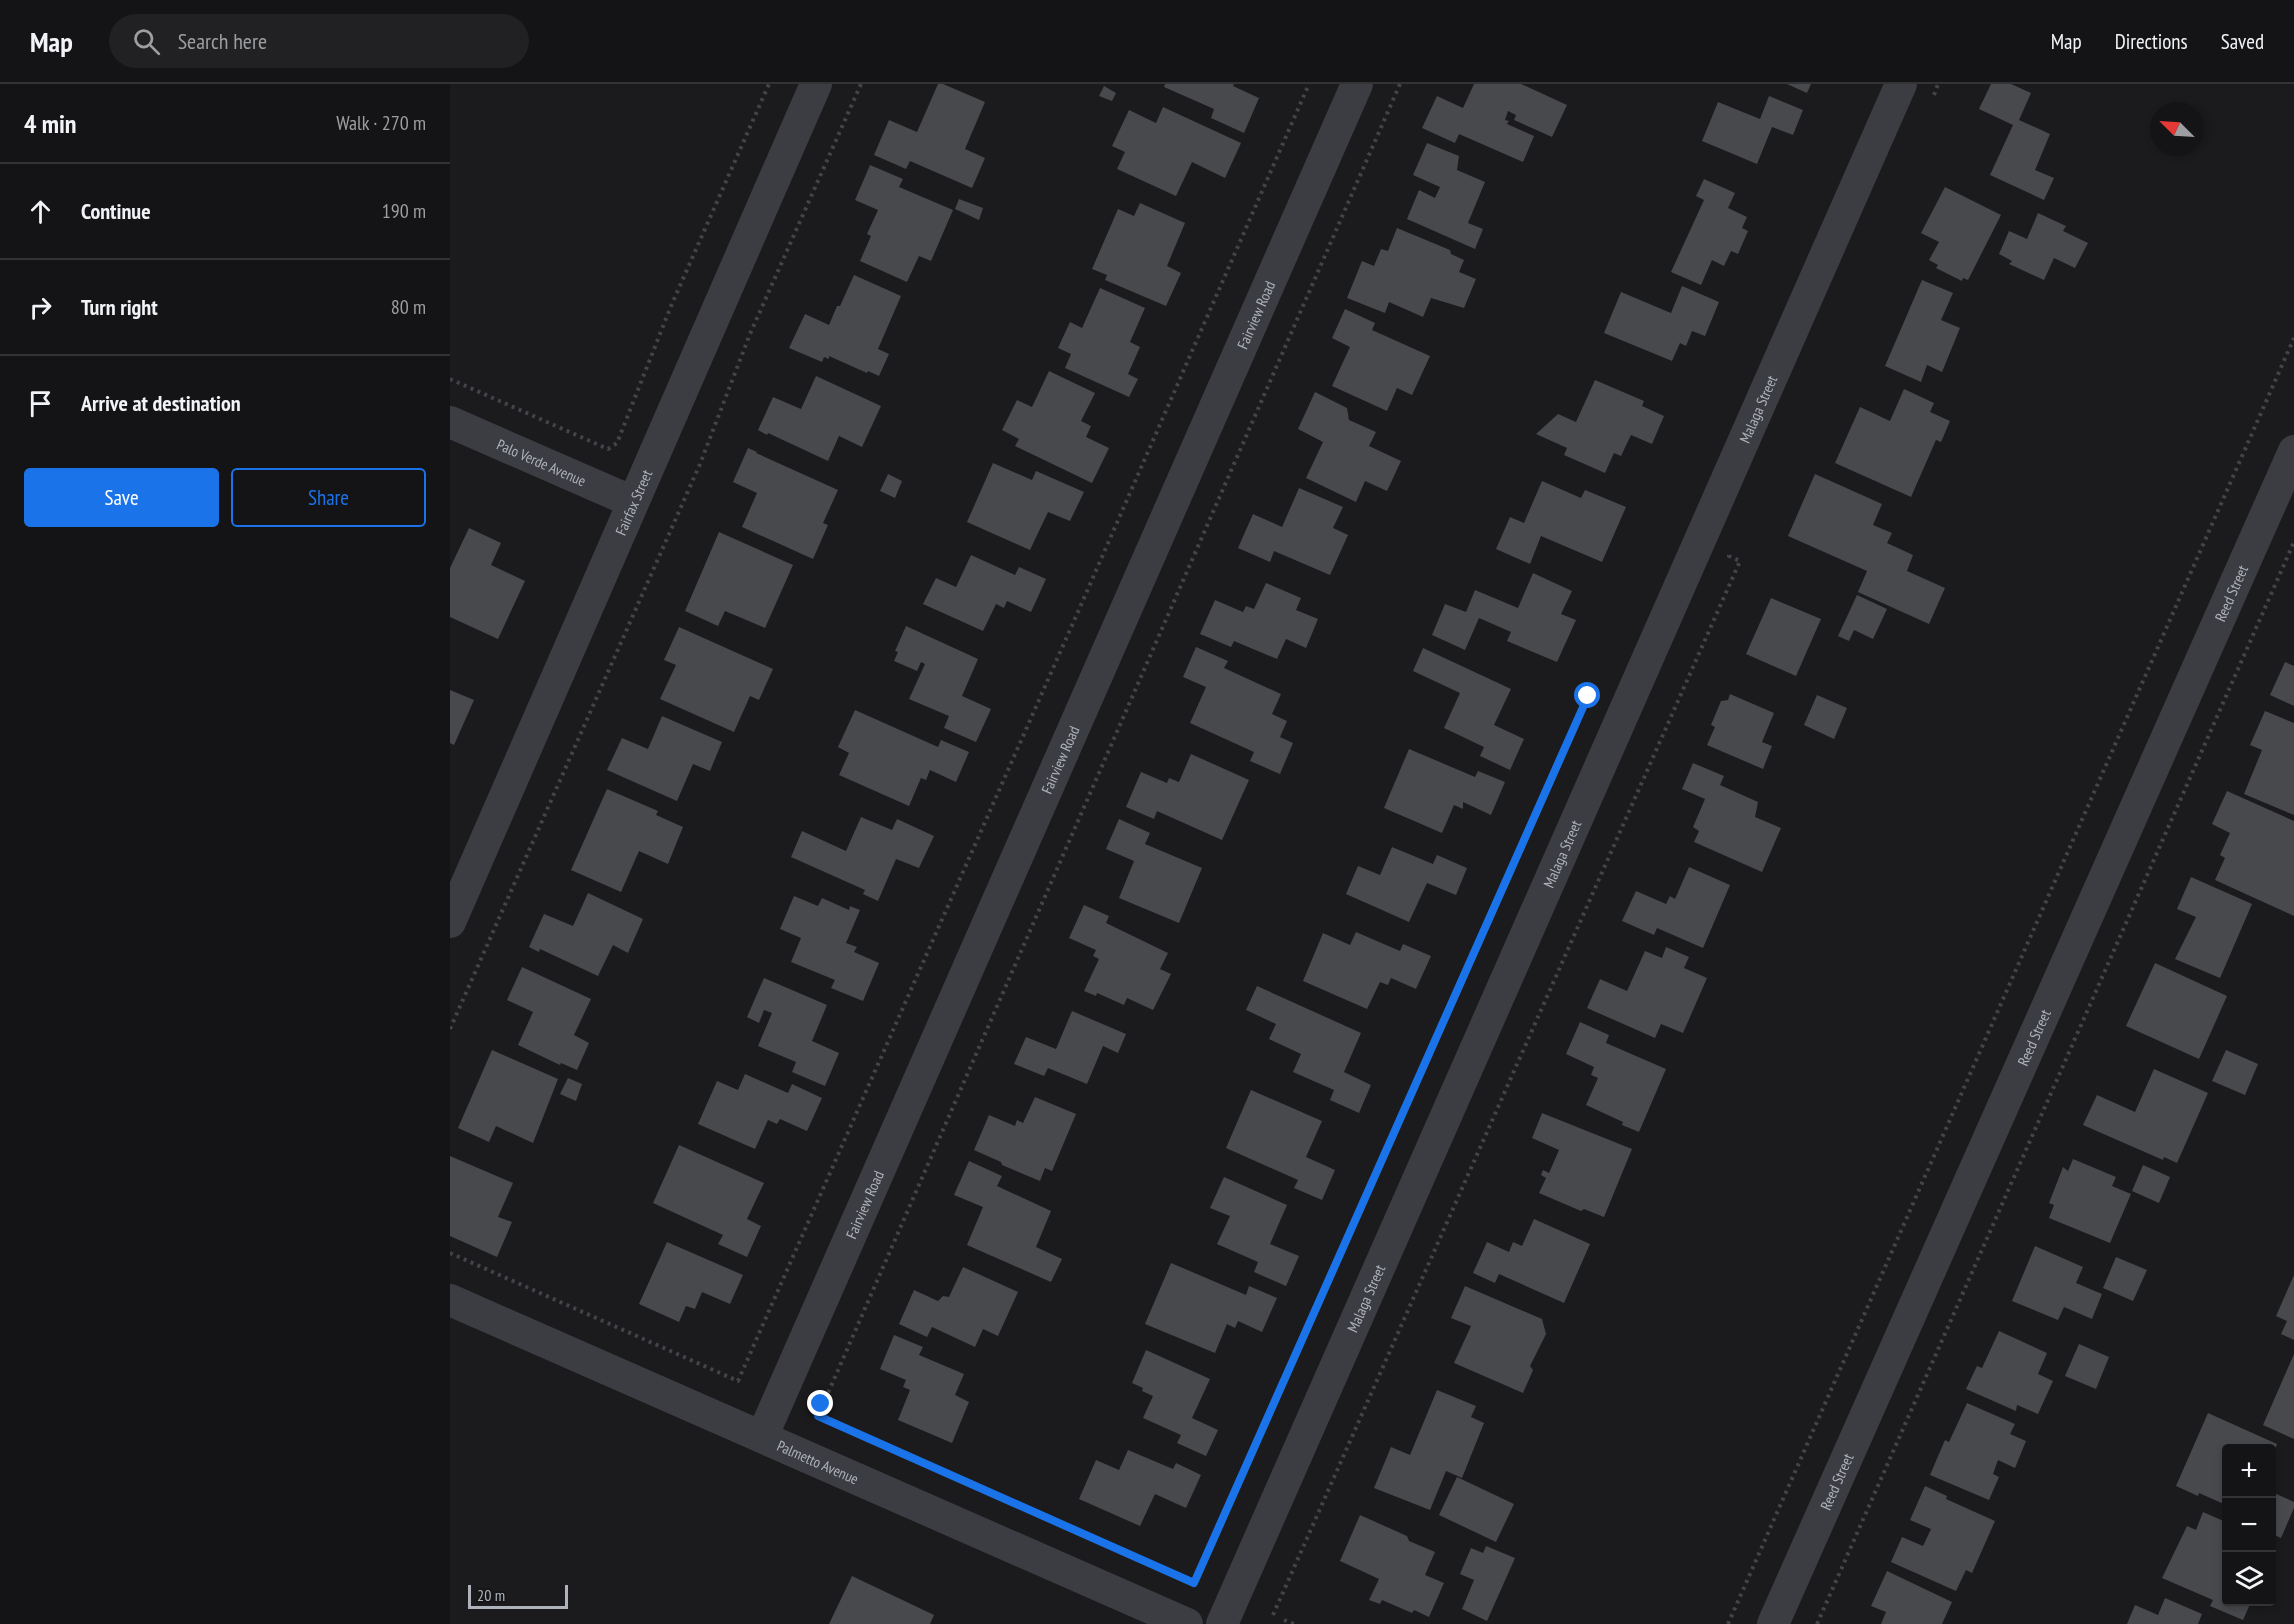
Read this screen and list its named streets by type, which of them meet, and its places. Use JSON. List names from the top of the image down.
{
  "streets": {
    "street": [
      "Fairview Road",
      "Malaga Street",
      "Palo Verde Avenue",
      "Fairfax Street",
      "Reed Street",
      "Palmetto Avenue"
    ]
  },
  "crossings": [
    ["Fairview Road", "Palmetto Avenue"],
    ["Palo Verde Avenue", "Fairfax Street"]
  ],
  "scale_bar": "20 m",
  "north": "top left",
  "page": {
    "header": "Map",
    "search": "Search here",
    "nav": ["Map", "Directions", "Saved"],
    "heading": ["4 min", "Walk · 270 m"],
    "list": [
      ["Continue", "190 m"],
      ["Turn right", "80 m"],
      "Arrive at destination"
    ],
    "buttons": ["Save", "Share"],
    "map_buttons": ["+", "−"],
    "scale": "20 m"
  }
}
